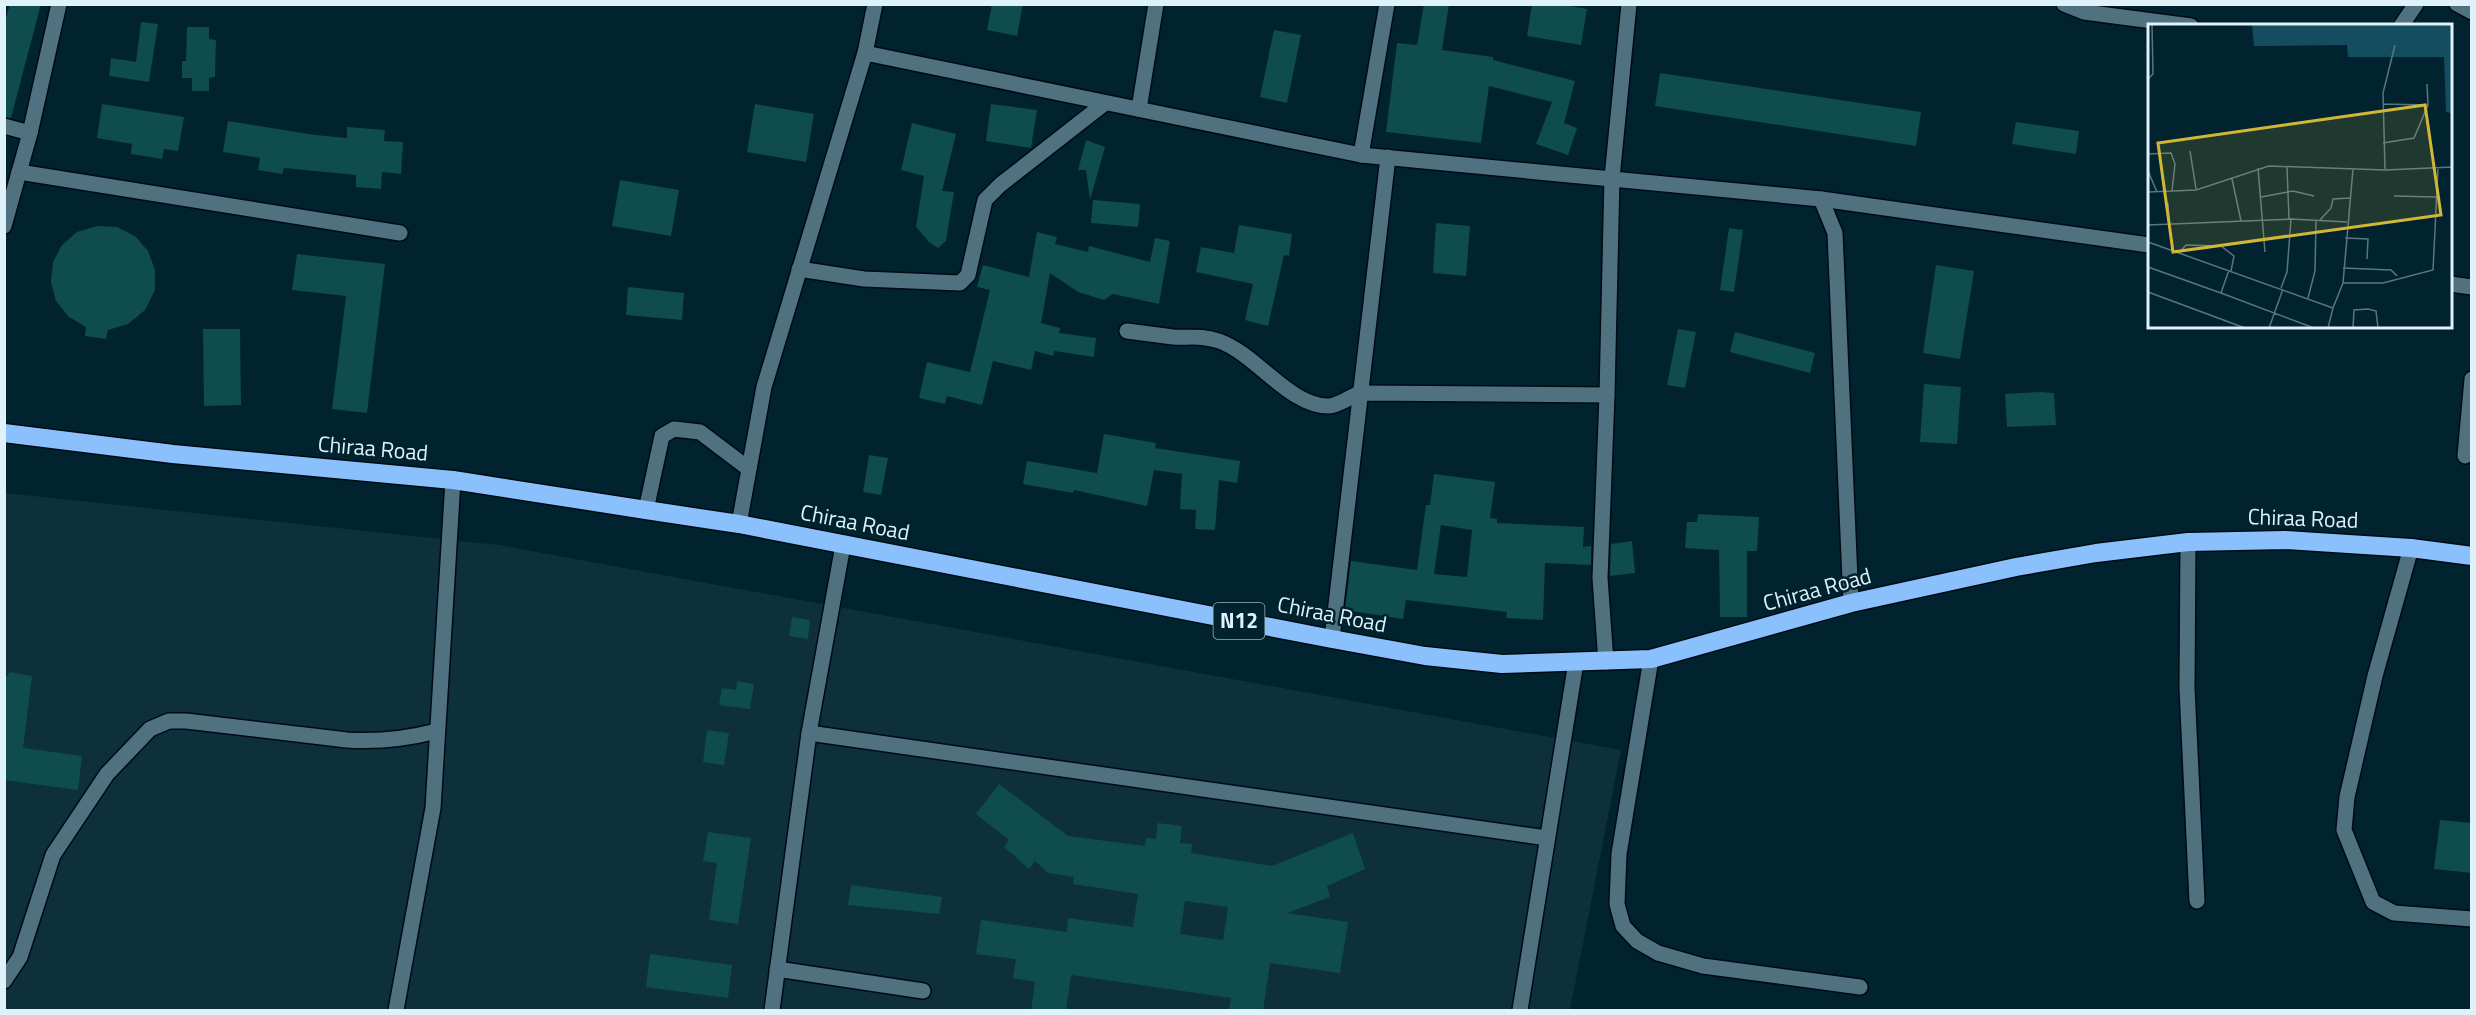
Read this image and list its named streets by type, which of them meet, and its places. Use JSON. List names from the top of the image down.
{
  "streets": {
    "highway": ["Chiraa Road", "N12"]
  }
}
